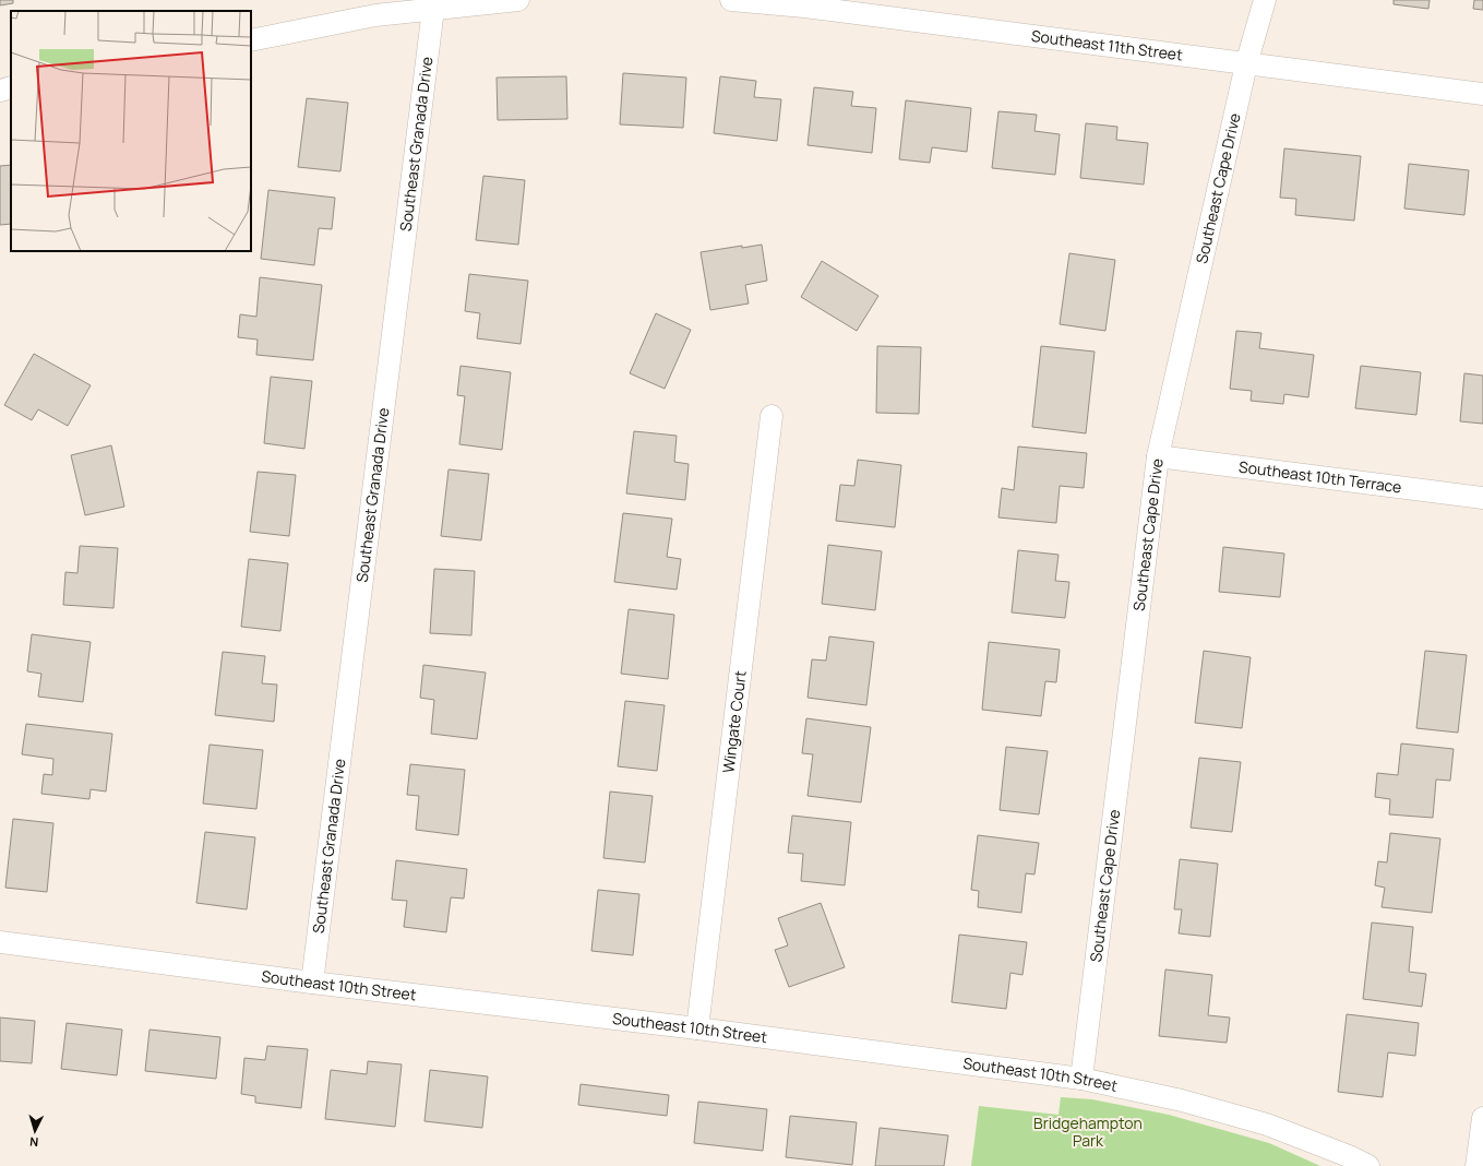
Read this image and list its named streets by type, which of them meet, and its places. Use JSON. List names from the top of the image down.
{
  "streets": {
    "street": [
      "Southeast 11th Street",
      "Southeast Granada Drive",
      "Southeast Cape Drive",
      "Southeast 10th Terrace",
      "Wingate Court",
      "Southeast 10th Street"
    ]
  },
  "crossings": [
    ["Southeast 11th Street", "Southeast Cape Drive"],
    ["Southeast Granada Drive", "Southeast 10th Street"],
    ["Southeast Cape Drive", "Southeast 10th Terrace"],
    ["Southeast Cape Drive", "Southeast 10th Street"],
    ["Wingate Court", "Southeast 10th Street"]
  ],
  "parks": ["Bridgehampton Park"],
  "north": "bottom"
}
